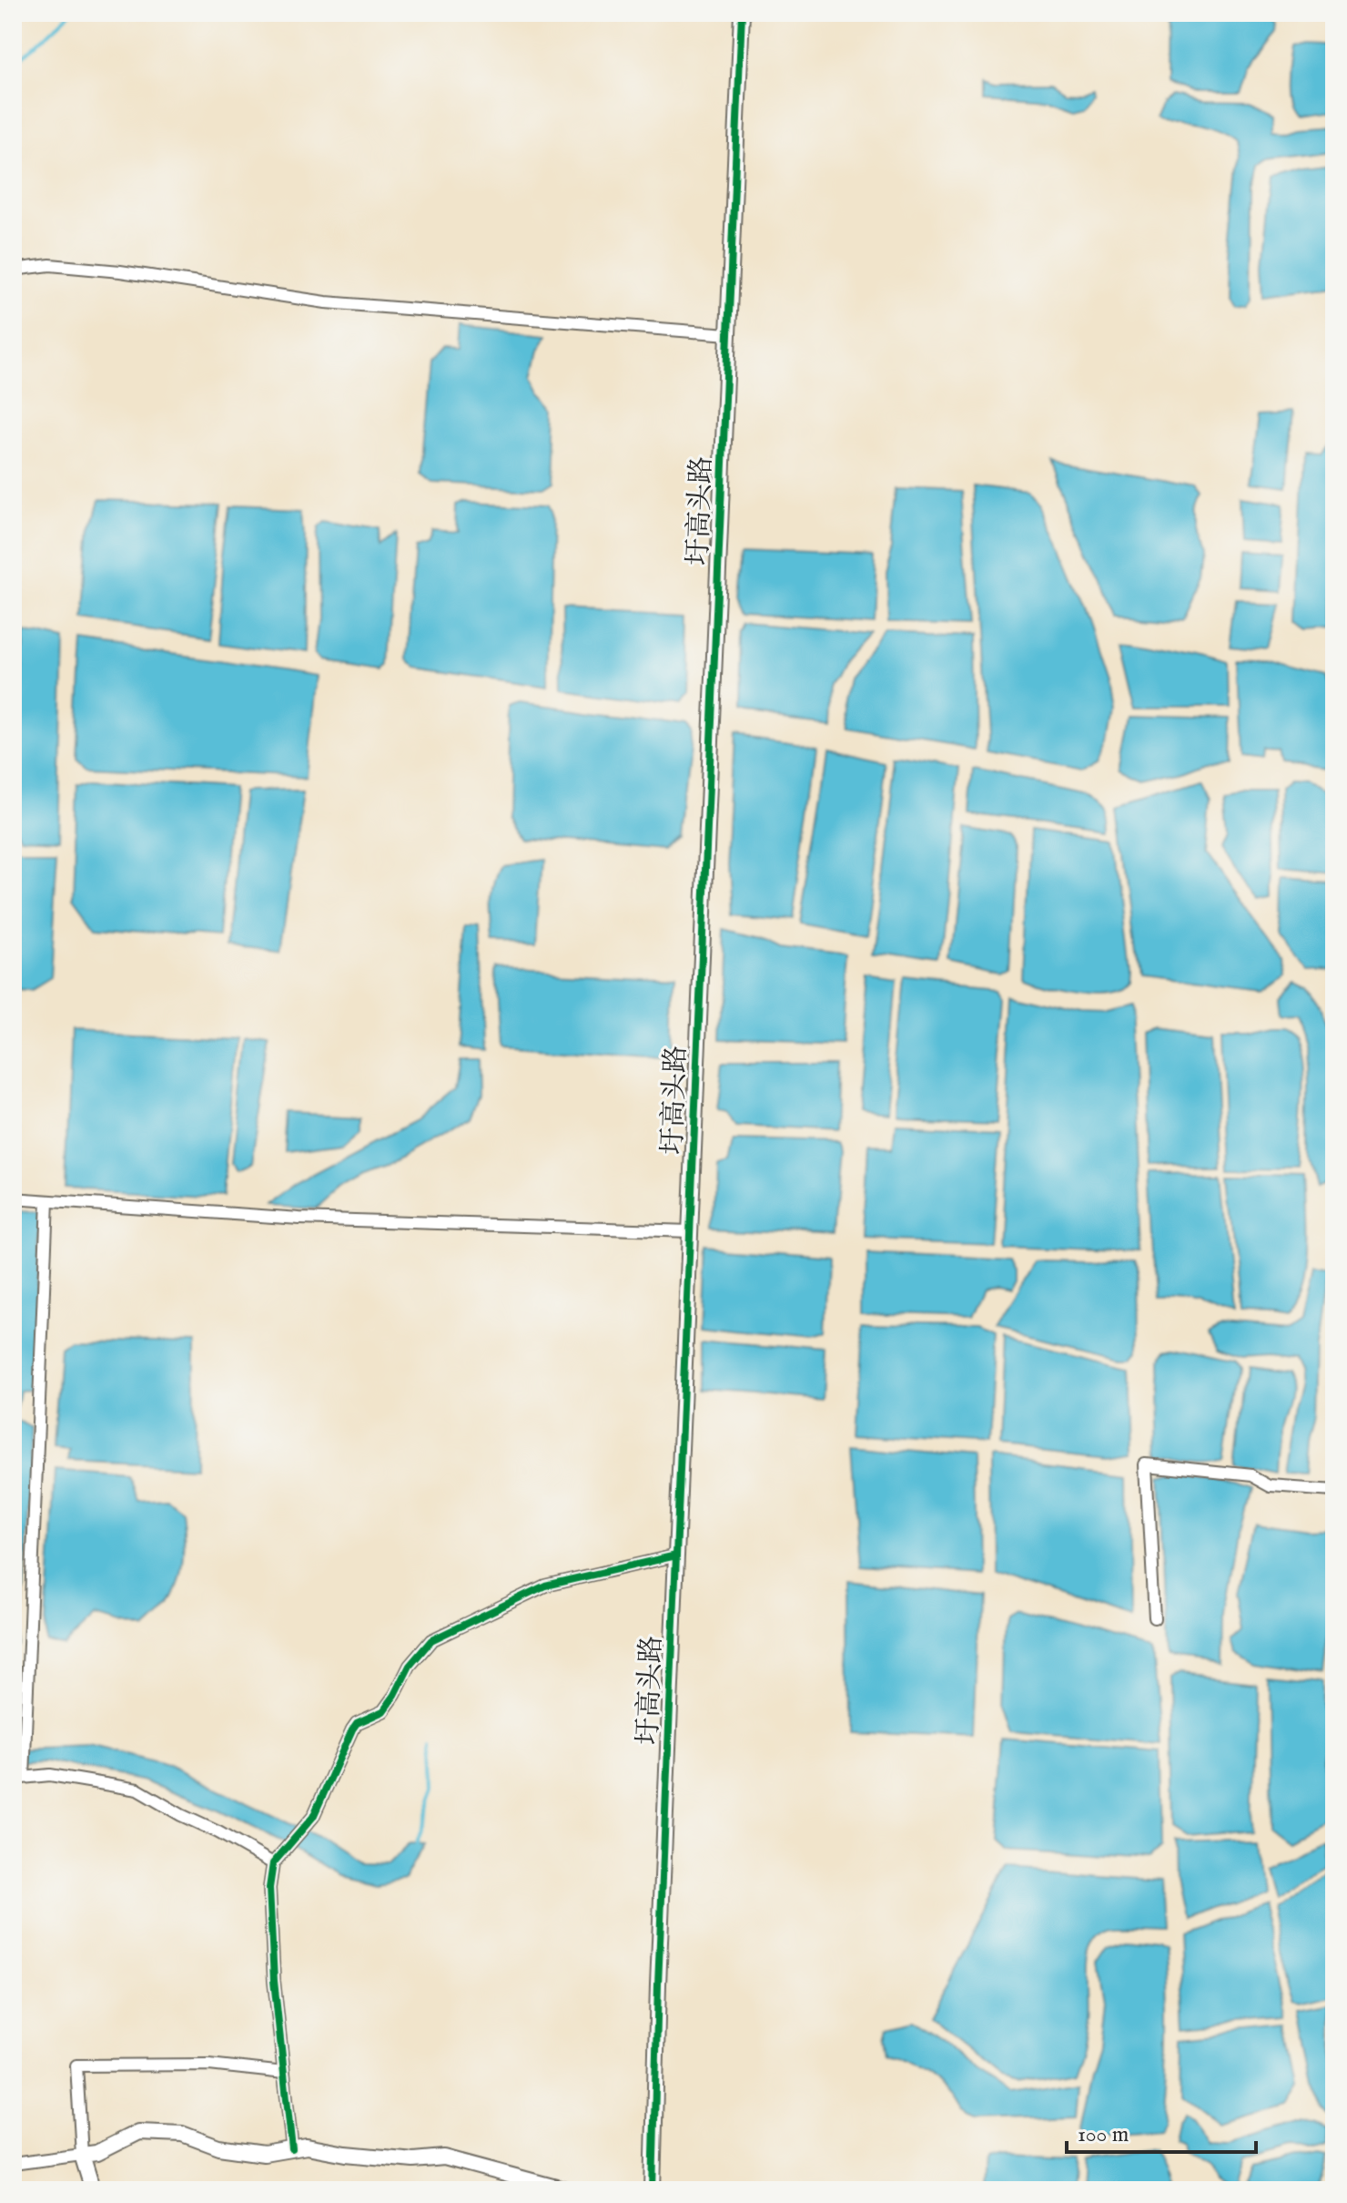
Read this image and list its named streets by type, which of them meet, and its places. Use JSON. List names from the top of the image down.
{
  "streets": {
    "street": ["圩高头路"]
  },
  "scale_bar": "100 m"
}
